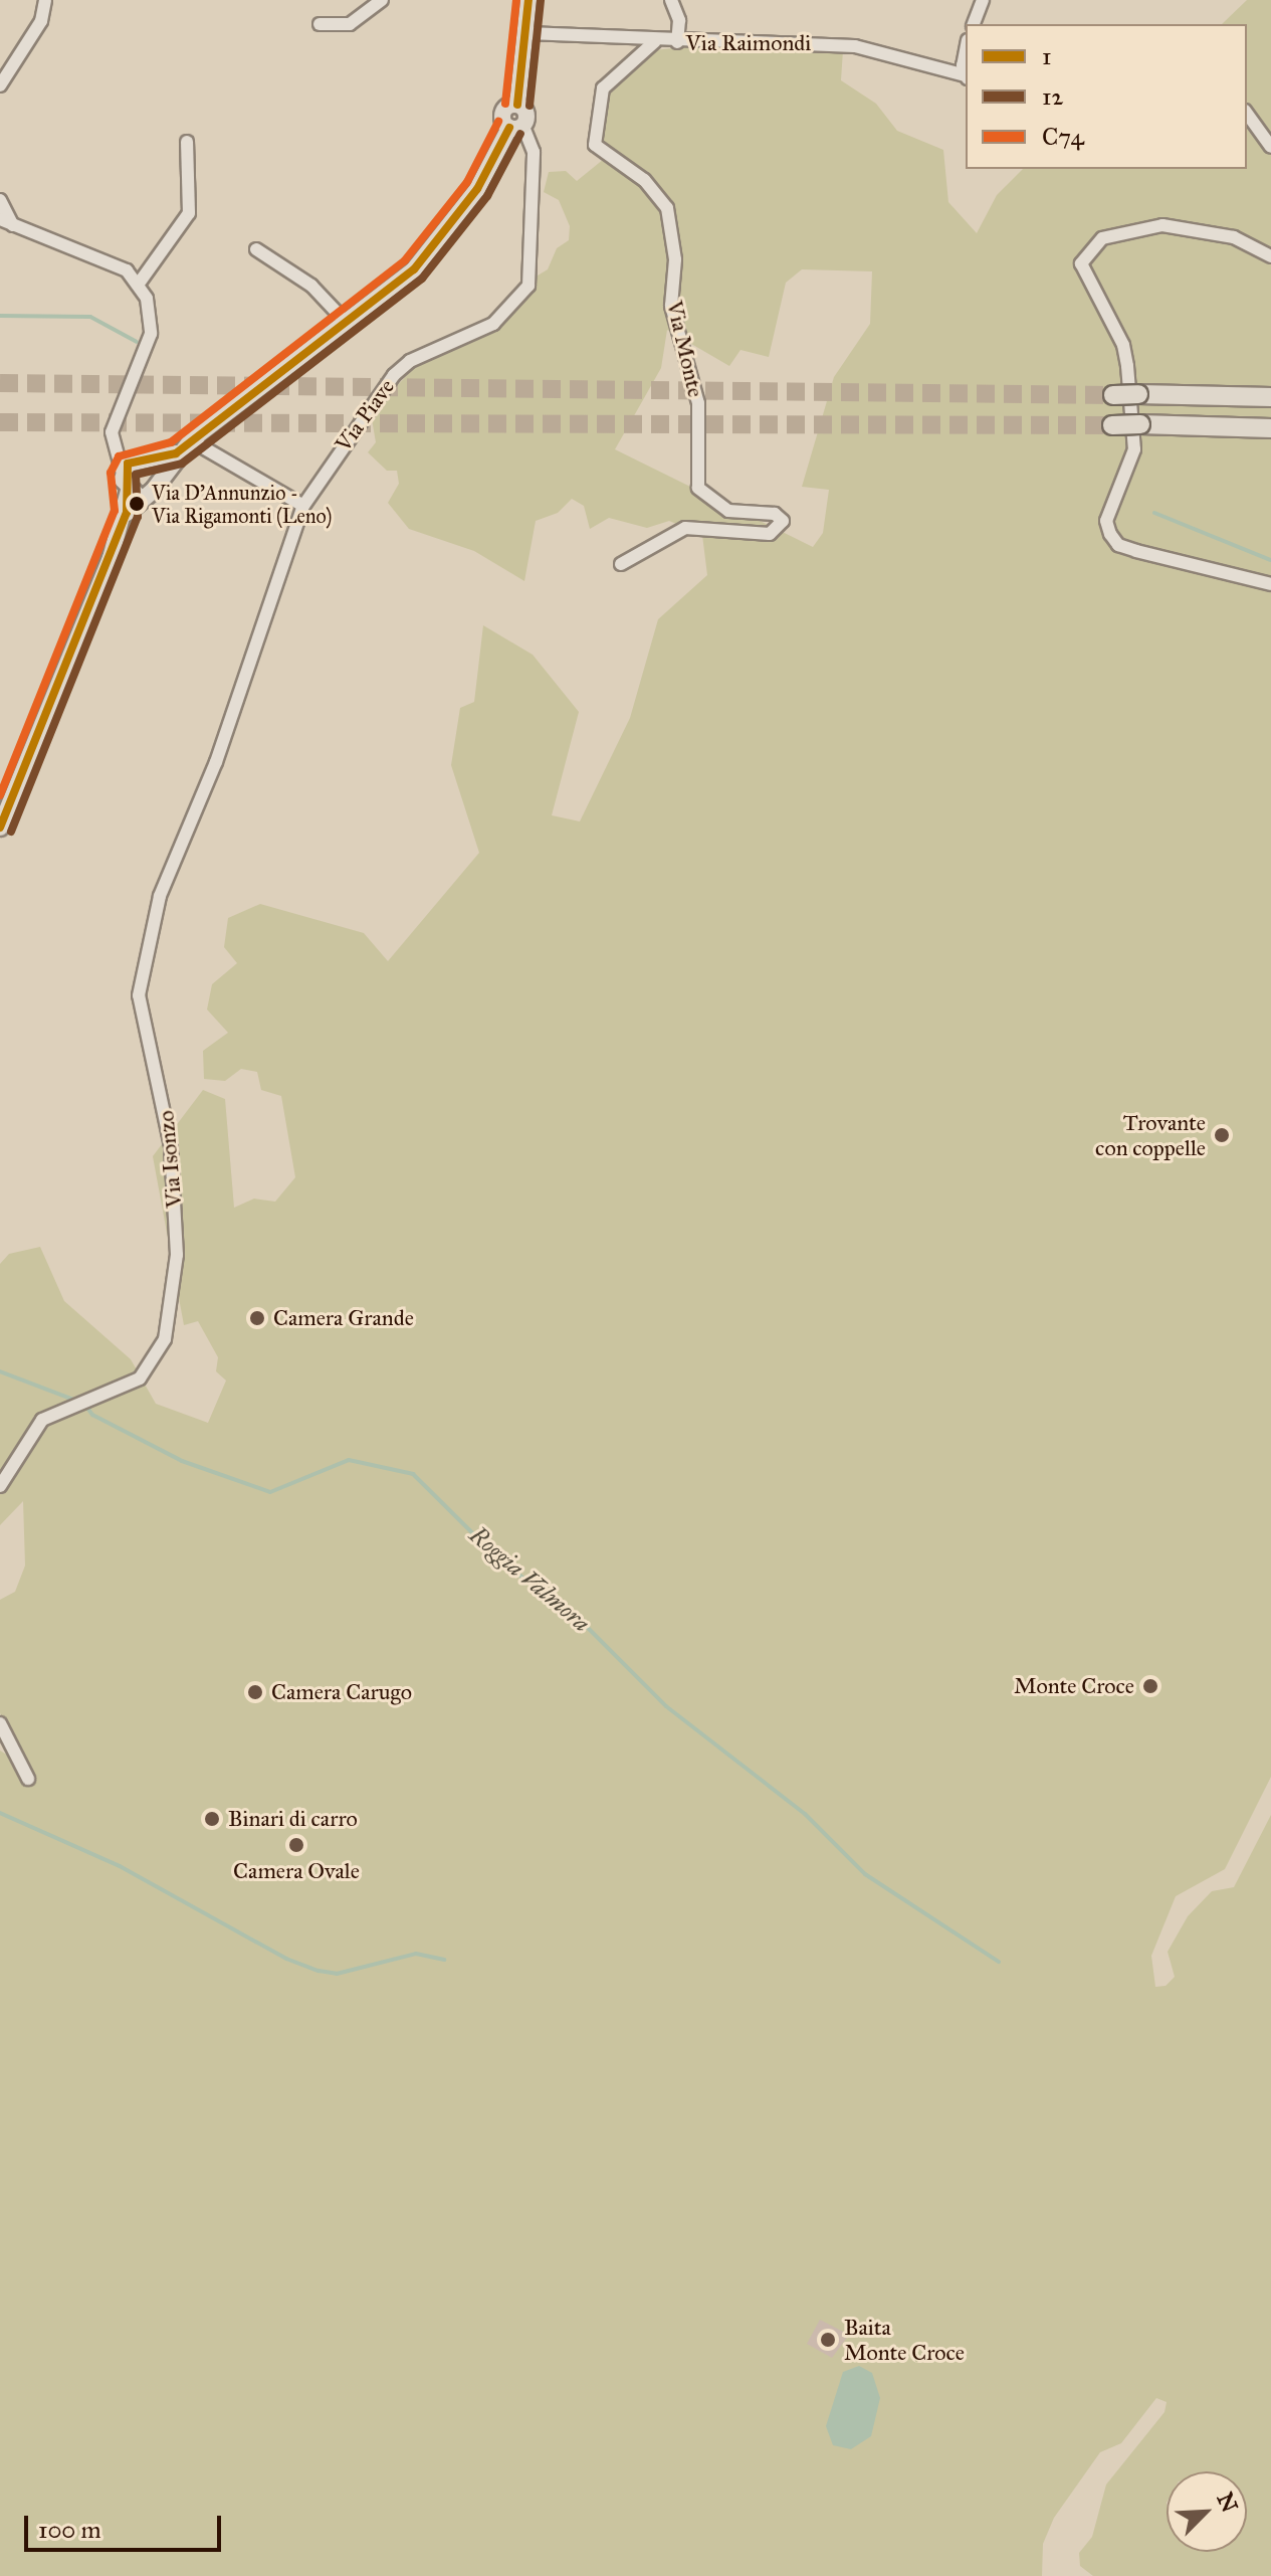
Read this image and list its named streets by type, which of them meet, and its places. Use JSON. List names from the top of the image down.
{
  "streets": {
    "street": [
      "Via Raimondi",
      "Via Monte",
      "Via Piave",
      "Via Isonzo"
    ]
  },
  "crossings": [
    ["Via Raimondi", "Via Monte"],
    ["Via Piave", "Via Isonzo"]
  ],
  "water": ["Roggia Valmora"],
  "places": [
    "Via D'Annunzio - Via Rigamonti (Leno)",
    "Trovante con coppelle",
    "Camera Grande",
    "Monte Croce",
    "Camera Carugo",
    "Binari di carro",
    "Camera Ovale",
    "Baita Monte Croce"
  ],
  "lines": ["transit line 1", "transit line C74", "transit line 12"],
  "legend": ["1", "12", "C74"],
  "scale_bar": "100 m",
  "north": "top right"
}
